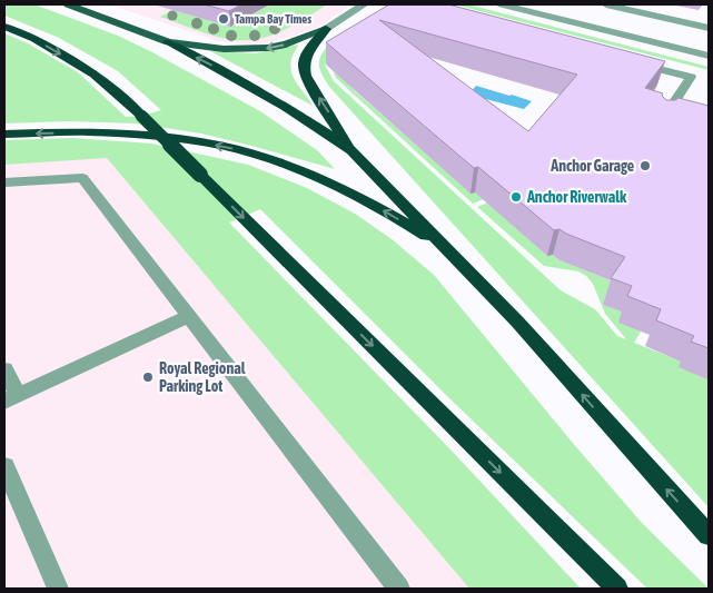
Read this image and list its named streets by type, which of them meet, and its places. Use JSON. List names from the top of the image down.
{
  "places": [
    "Tampa Bay Times",
    "Anchor Garage",
    "Anchor Riverwalk",
    "Royal Regional Parking Lot"
  ]
}
